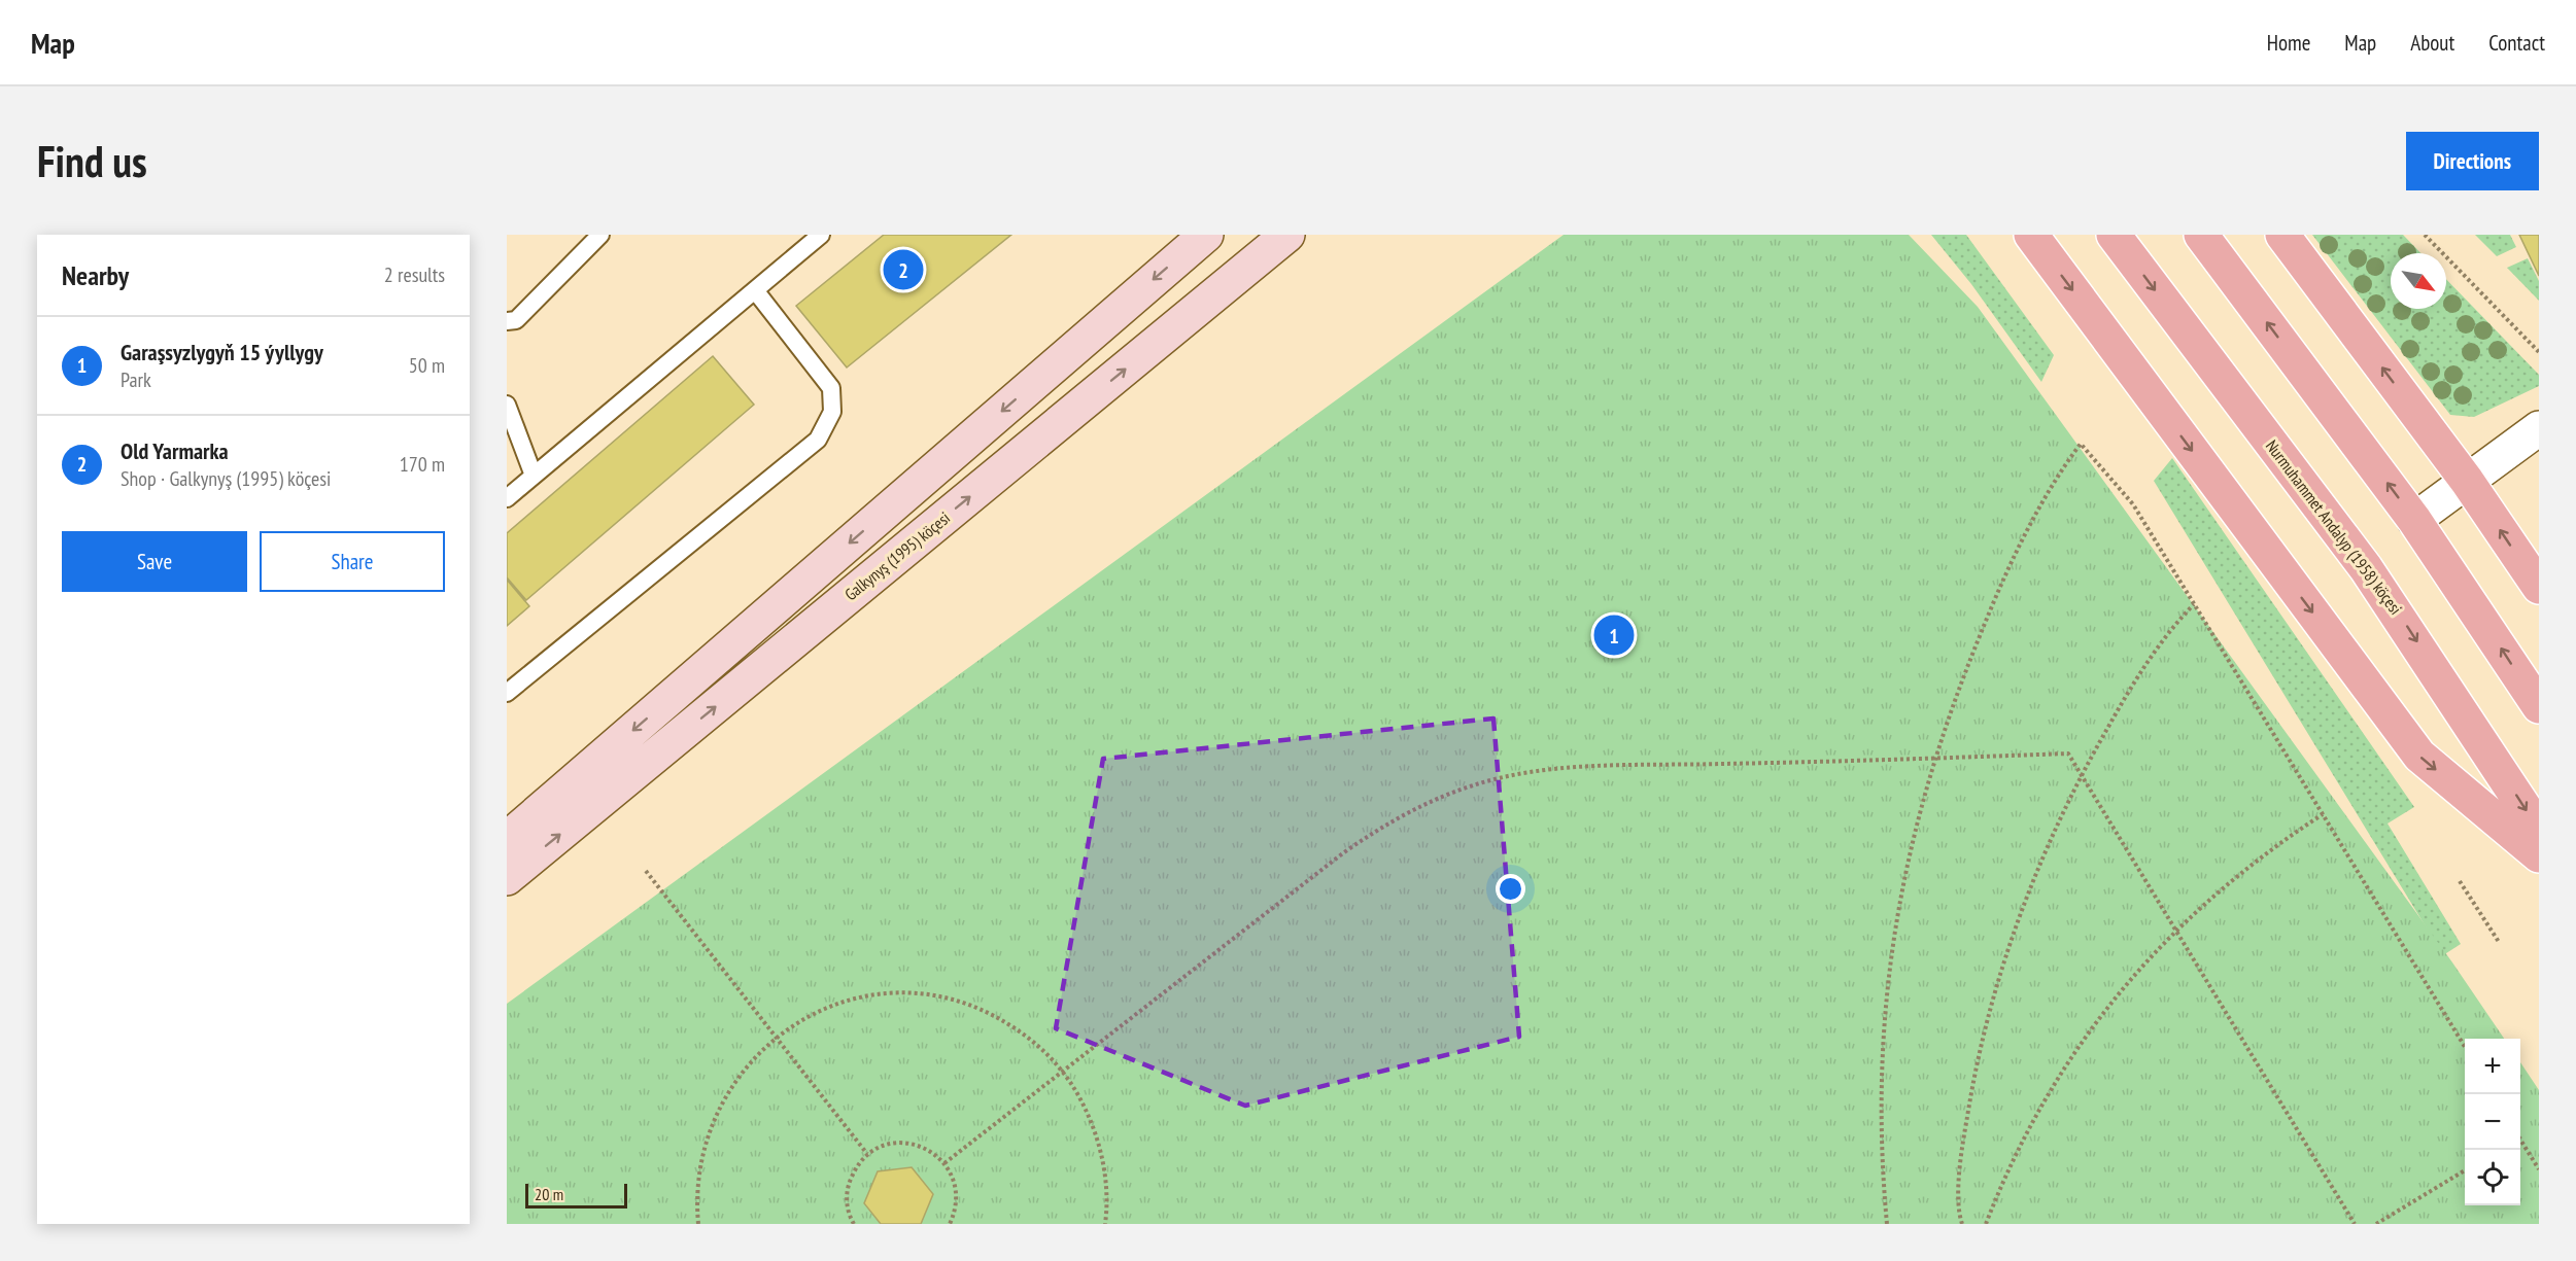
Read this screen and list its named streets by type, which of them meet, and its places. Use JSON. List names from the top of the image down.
{
  "streets": {
    "main road": ["Nurmuhammet Andalyp (1958) köçesi", "Galkynyş (1995) köçesi"]
  },
  "scale_bar": "20 m",
  "north": "bottom right",
  "page": {
    "header": "Map",
    "nav": [
      "Home",
      "Map",
      "About",
      "Contact"
    ],
    "buttons": [
      "Directions",
      ["Save", "Share"]
    ],
    "title": "Find us",
    "heading": ["Nearby", "2 results"],
    "pins": ["2", "1"],
    "list": [
      {
        "mark": "1",
        "name": "Garaşsyzlygyň 15 ýyllygy",
        "note": "Park",
        "value": "50 m"
      },
      {
        "mark": "2",
        "name": "Old Yarmarka",
        "note": "Shop · Galkynyş (1995) köçesi",
        "value": "170 m"
      }
    ],
    "map_buttons": ["+", "−"],
    "scale": "20 m"
  }
}
